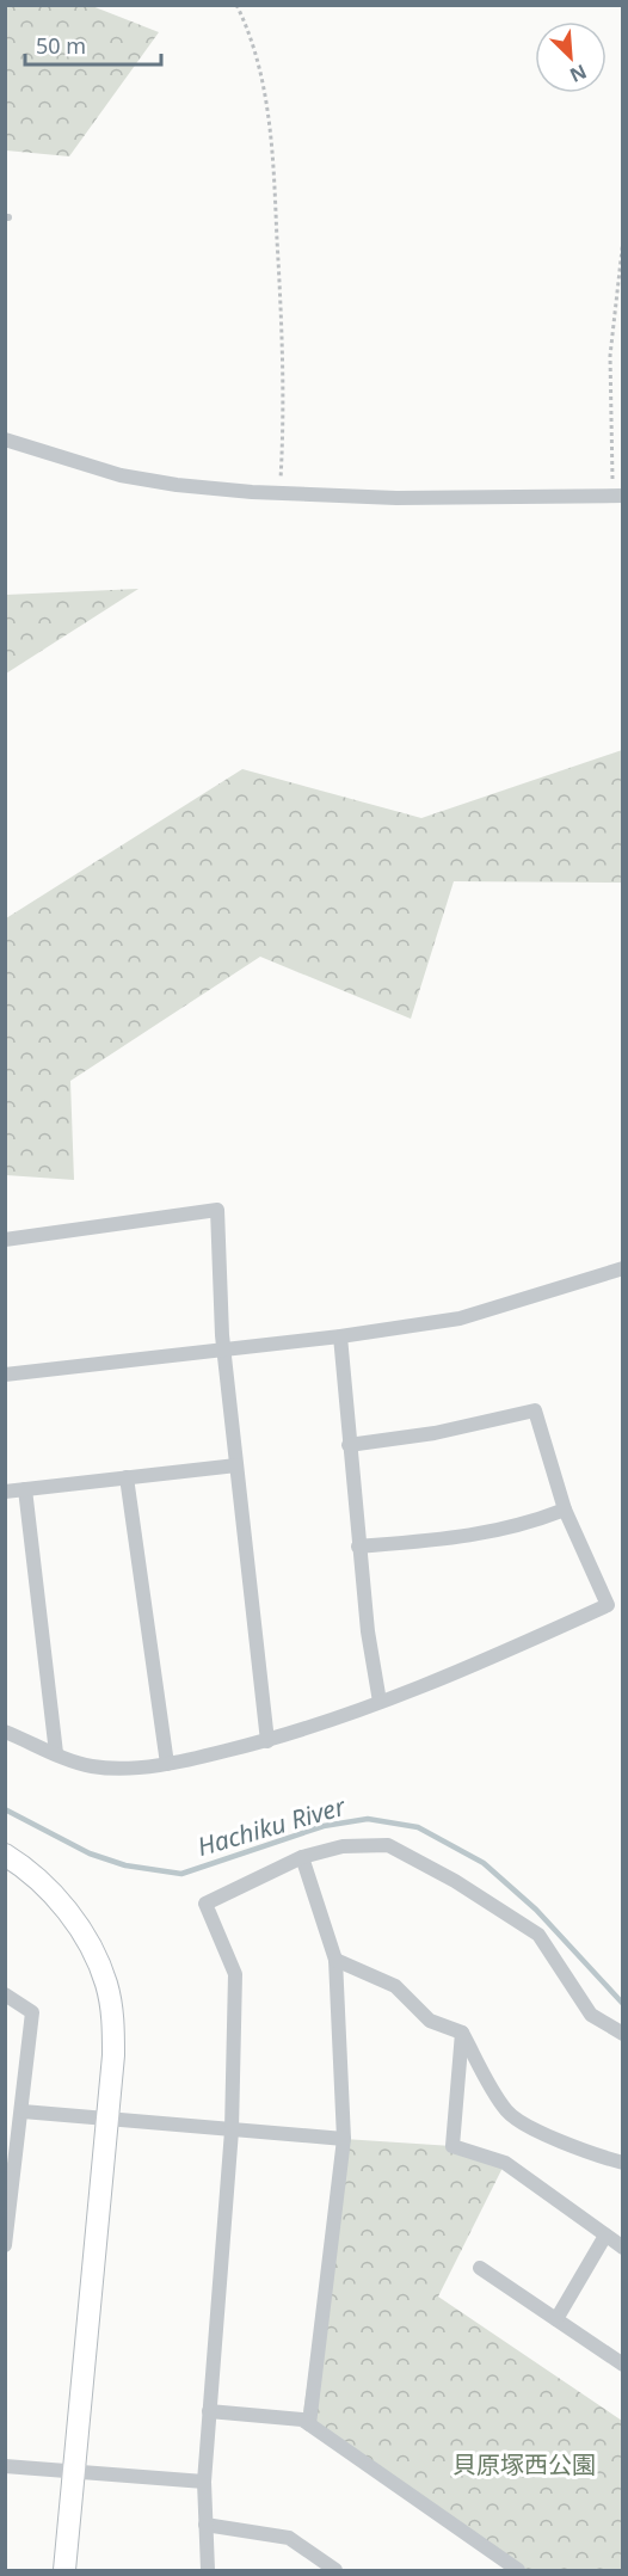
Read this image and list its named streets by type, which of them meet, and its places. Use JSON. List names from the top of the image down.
{
  "water": ["Hachiku River"],
  "parks": ["貝原塚西公園"],
  "scale_bar": "50 m",
  "north": "bottom right"
}
